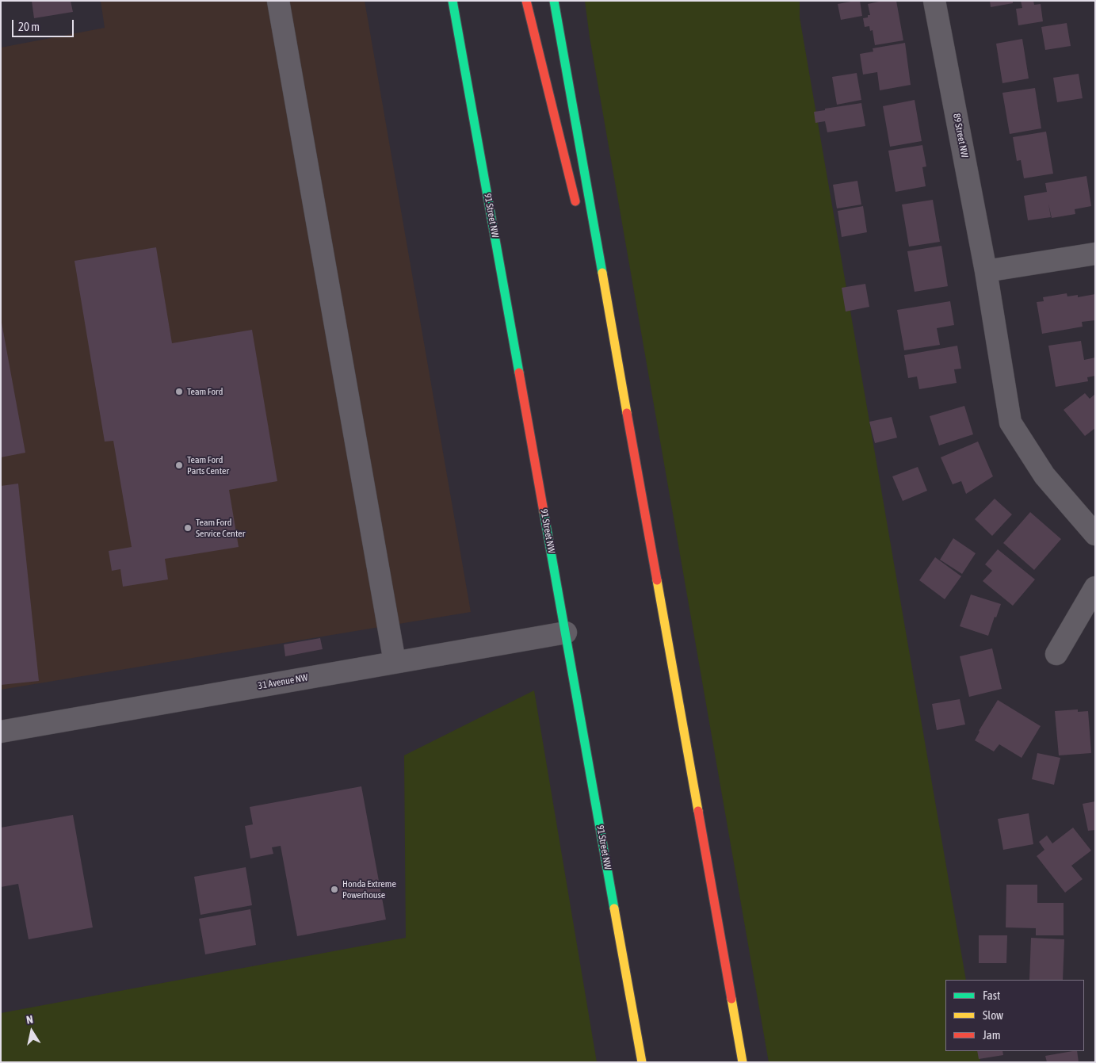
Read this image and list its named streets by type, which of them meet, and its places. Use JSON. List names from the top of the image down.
{
  "streets": {
    "main road": ["91 Street NW"],
    "street": ["89 Street NW", "31 Avenue NW"]
  },
  "crossings": [
    ["91 Street NW", "31 Avenue NW"]
  ],
  "places": [
    "Team Ford",
    "Team Ford Parts Center",
    "Team Ford Service Center",
    "Honda Extreme Powerhouse"
  ],
  "legend": ["Fast", "Slow", "Jam"],
  "scale_bar": "20 m",
  "north": "top"
}
